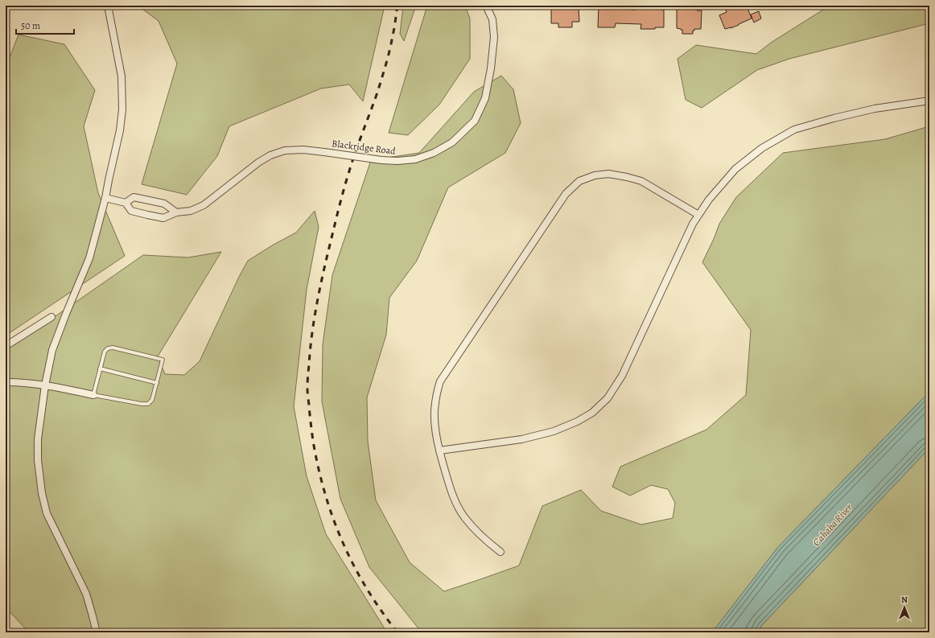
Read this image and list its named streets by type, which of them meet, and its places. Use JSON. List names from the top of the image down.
{
  "streets": {
    "street": ["Blackridge Road"]
  },
  "water": ["Cahaba River"],
  "scale_bar": "50 m",
  "north": "top"
}
